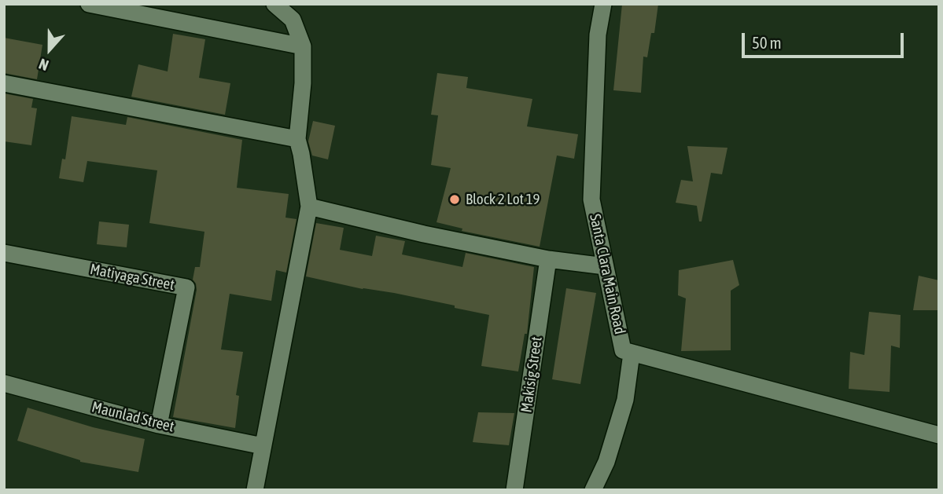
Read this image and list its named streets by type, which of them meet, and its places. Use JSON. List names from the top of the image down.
{
  "streets": {
    "street": [
      "Santa Clara Main Road",
      "Matiyaga Street",
      "Makisig Street",
      "Maunlad Street"
    ]
  },
  "crossings": [
    ["Matiyaga Street", "Maunlad Street"]
  ],
  "places": ["Block 2 Lot 19"],
  "scale_bar": "50 m",
  "north": "bottom"
}
